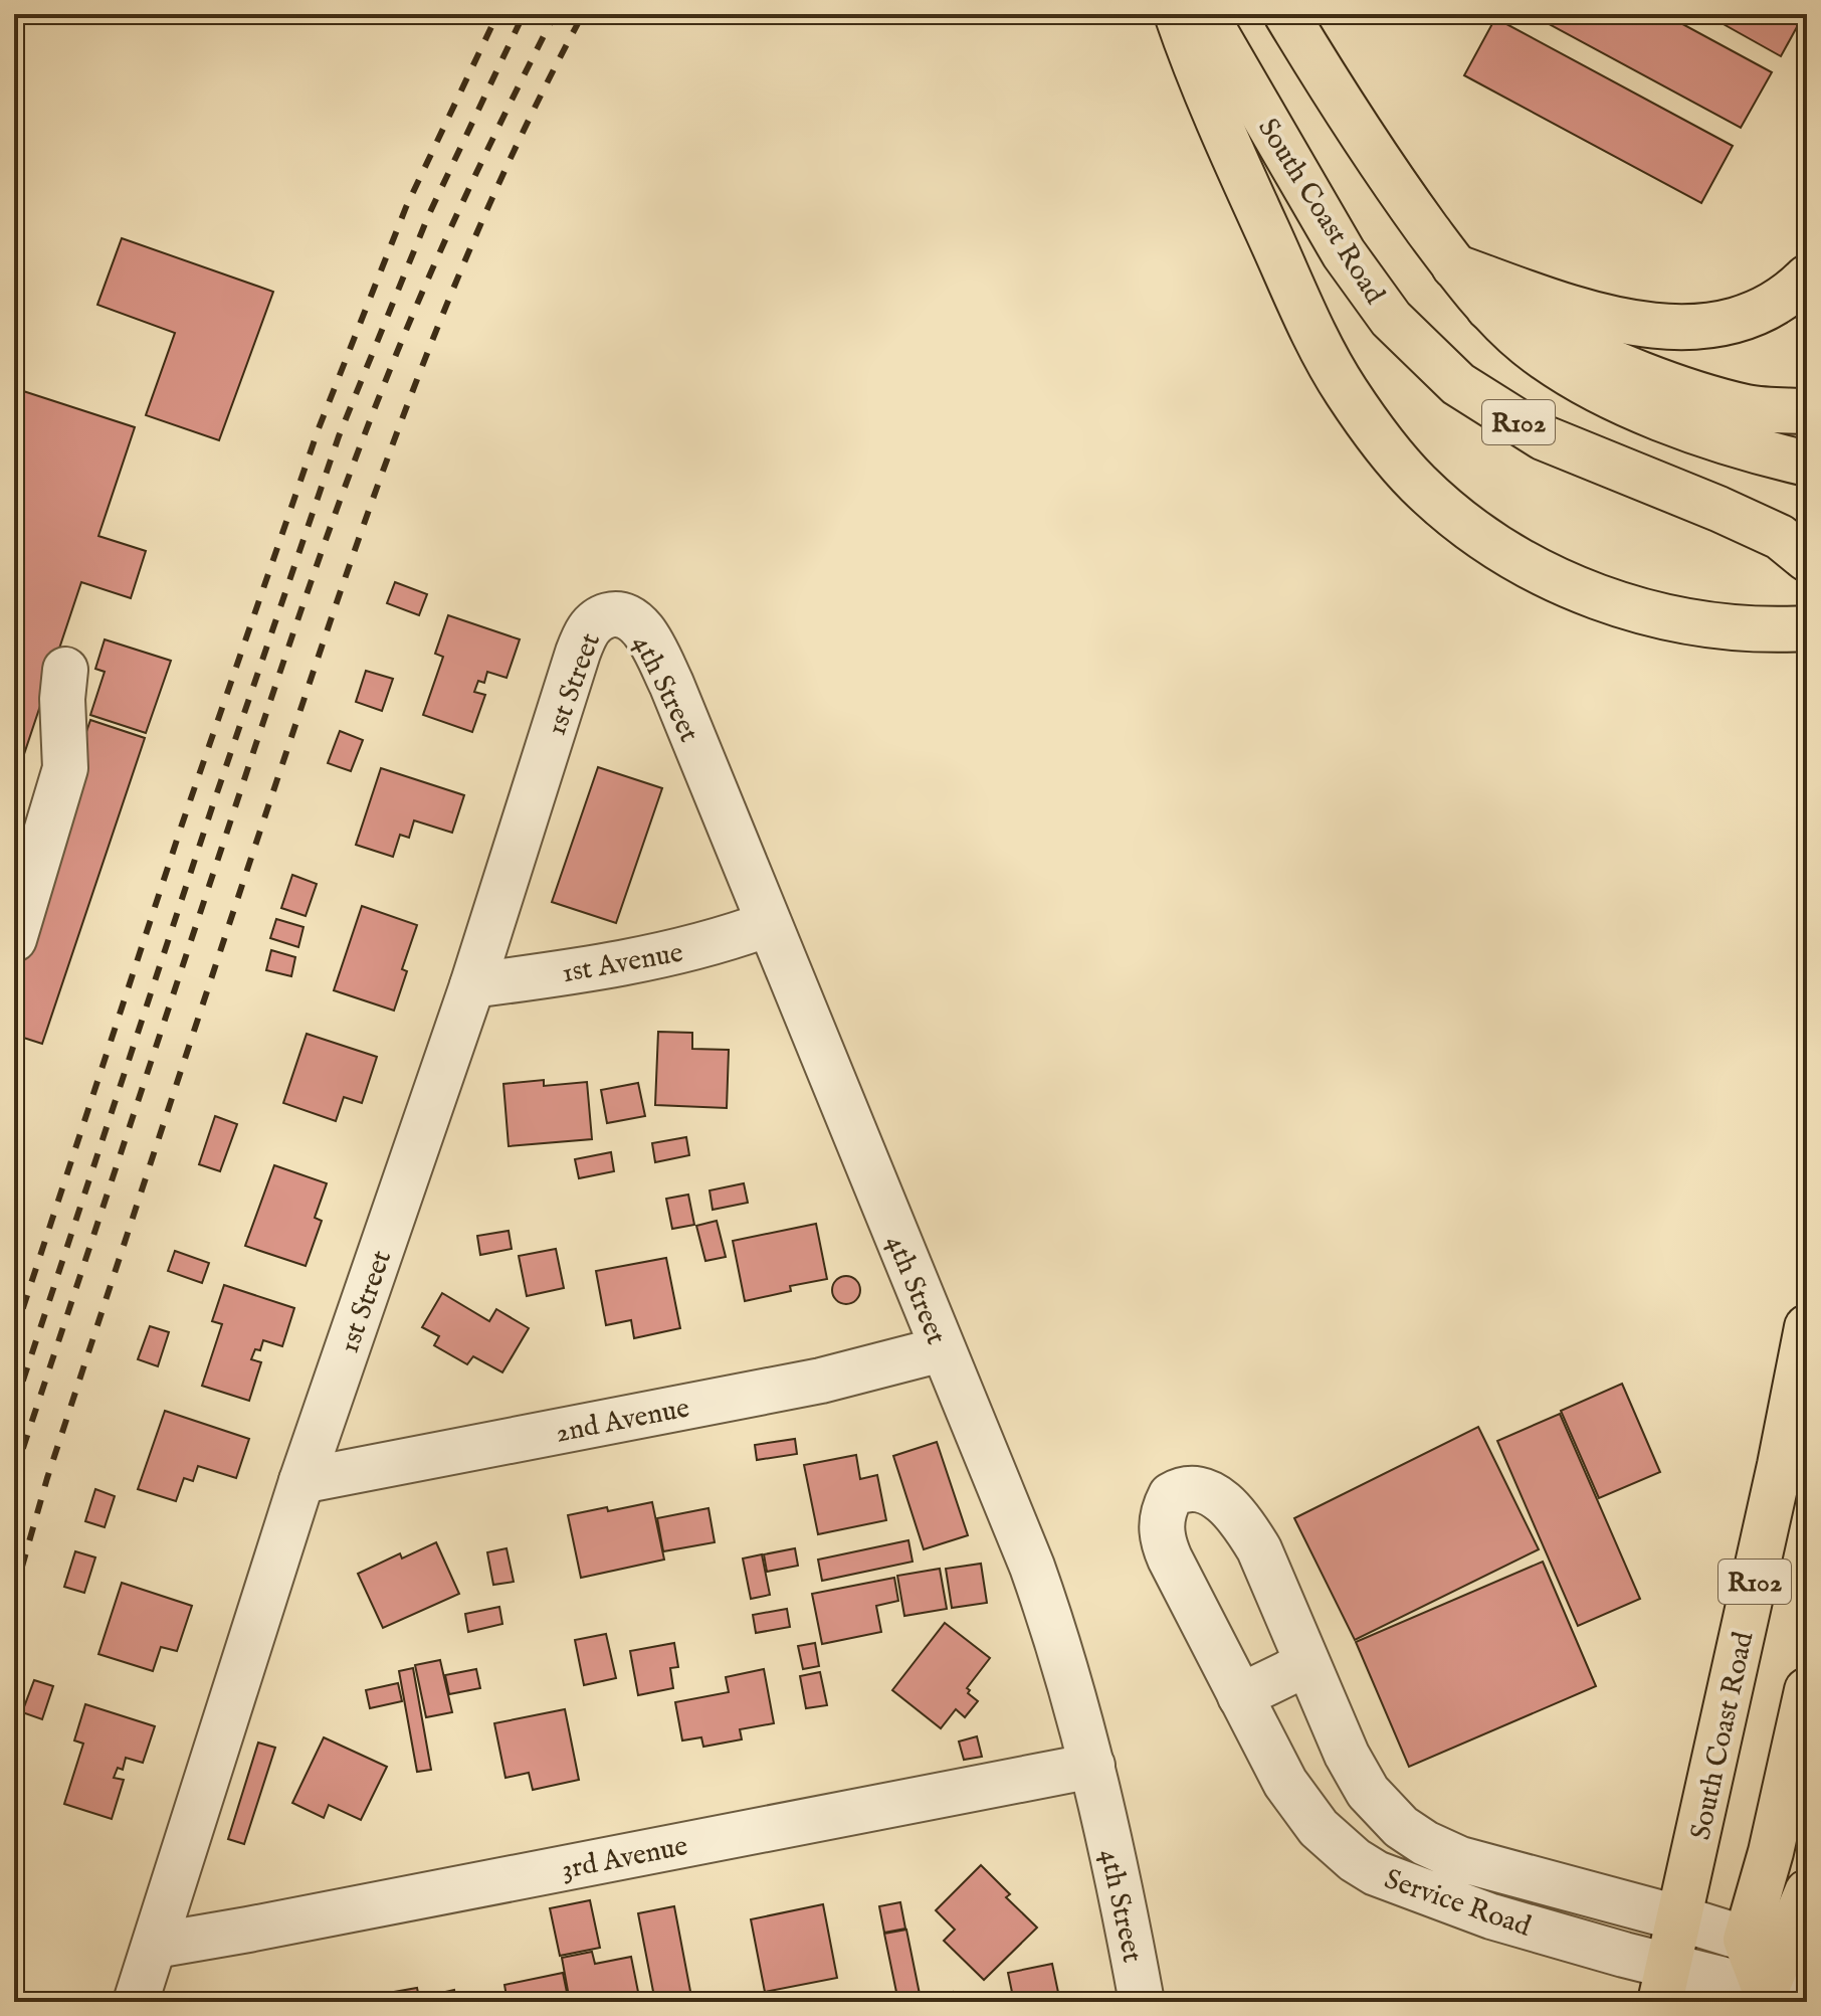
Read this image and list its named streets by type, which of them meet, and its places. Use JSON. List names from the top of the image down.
{
  "streets": {
    "main road": ["South Coast Road", "R102"],
    "street": [
      "1st Street",
      "4th Street",
      "1st Avenue",
      "2nd Avenue",
      "3rd Avenue",
      "Service Road"
    ]
  },
  "crossings": [
    ["South Coast Road", "Service Road"],
    ["1st Street", "4th Street"],
    ["1st Street", "1st Avenue"],
    ["1st Street", "2nd Avenue"],
    ["1st Street", "3rd Avenue"],
    ["4th Street", "1st Avenue"],
    ["4th Street", "2nd Avenue"],
    ["4th Street", "3rd Avenue"]
  ]
}
